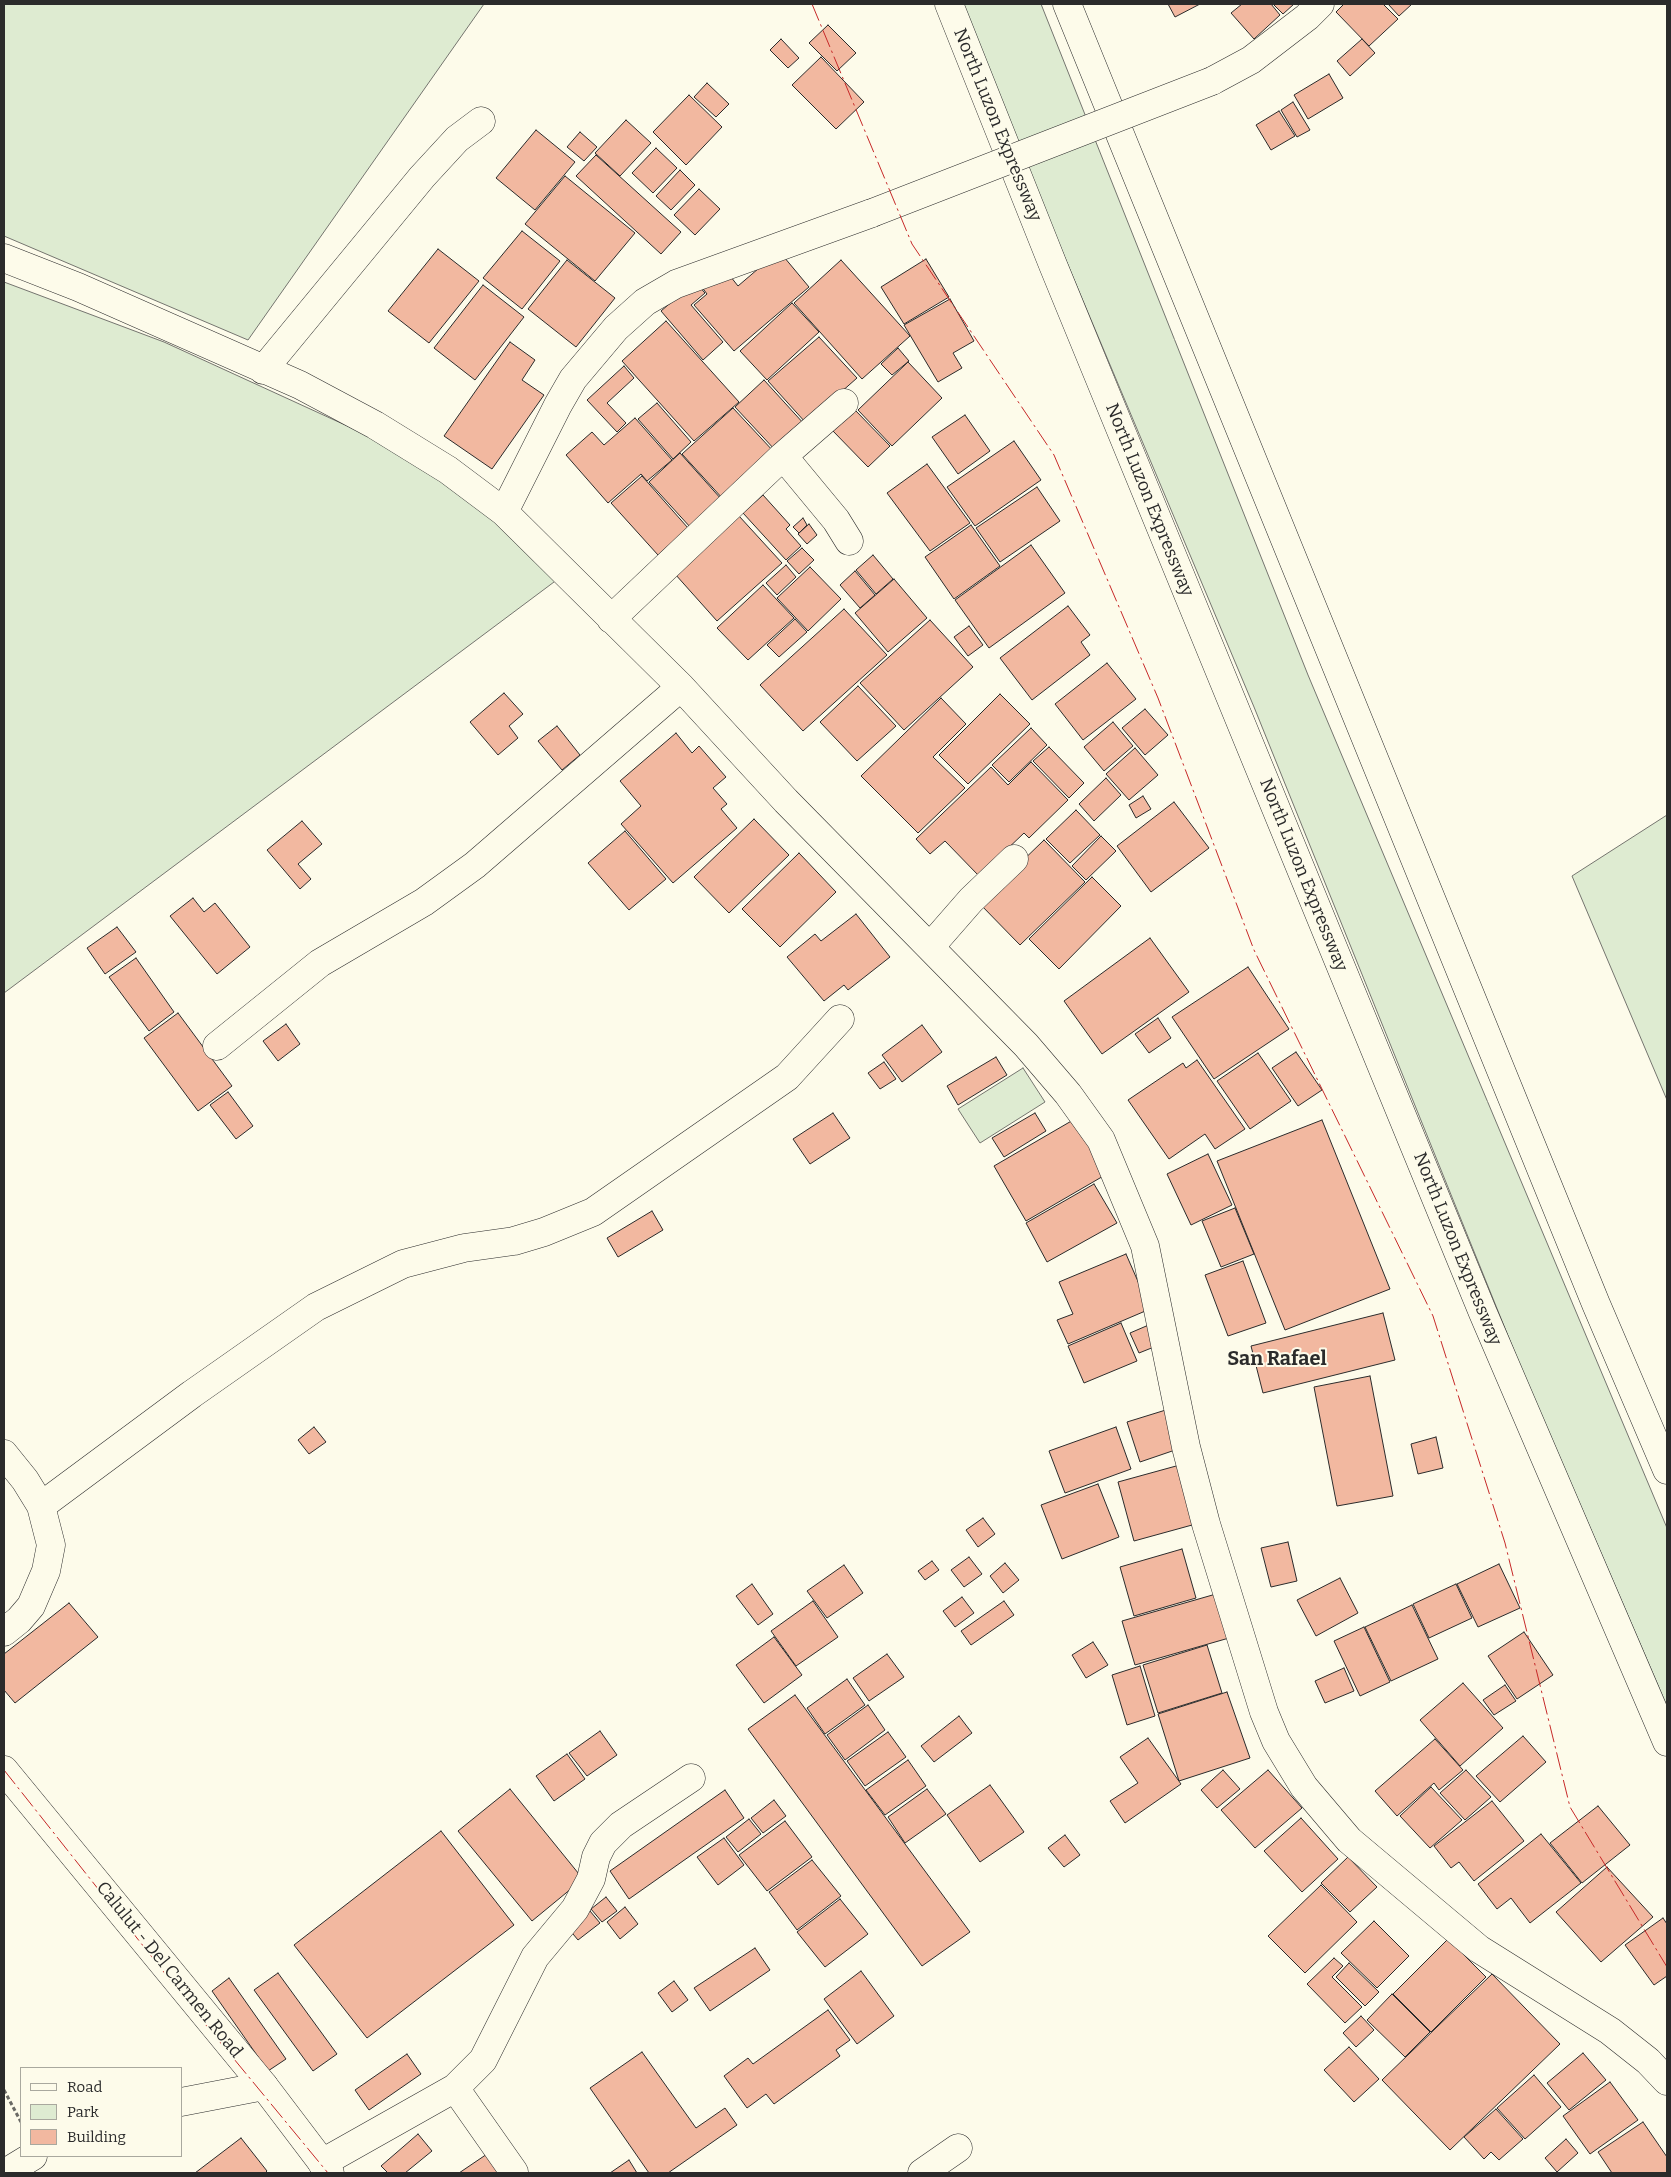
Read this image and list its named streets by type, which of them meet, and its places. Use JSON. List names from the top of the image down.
{
  "streets": {
    "main road": ["North Luzon Expressway", "Calulut - Del Carmen Road"]
  },
  "districts": ["San Rafael"],
  "legend": ["Road", "Park", "Building"]
}
